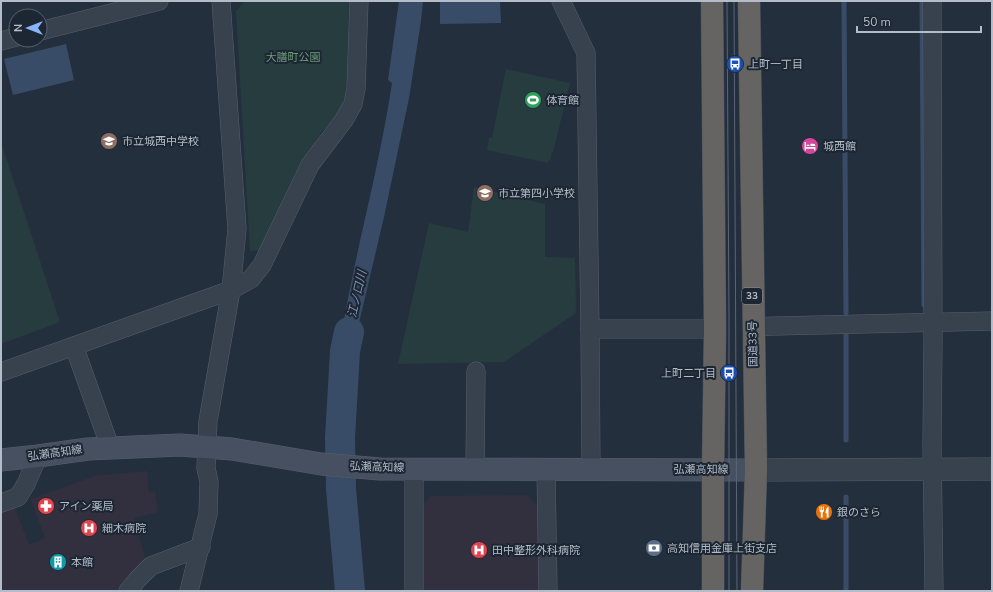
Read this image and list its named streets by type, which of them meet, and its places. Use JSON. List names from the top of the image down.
{
  "streets": {
    "highway": ["33", "国道33号"],
    "main road": ["弘瀬高知線"]
  },
  "crossings": [
    ["国道33号", "弘瀬高知線"]
  ],
  "water": ["江ノ口川"],
  "parks": ["大膳町公園"],
  "places": {
    "bus stop": ["上町一丁目", "上町二丁目"],
    "sports": ["体育館"],
    "school or university": ["市立城西中学校", "市立第四小学校"],
    "hotel": ["城西館"],
    "pharmacy": ["アイン薬局"],
    "restaurant": ["銀のさら"],
    "hospital": ["細木病院", "田中整形外科病院"],
    "bank": ["高知信用金庫上街支店"],
    "building": ["本館"]
  },
  "scale_bar": "50 m",
  "north": "left"
}
